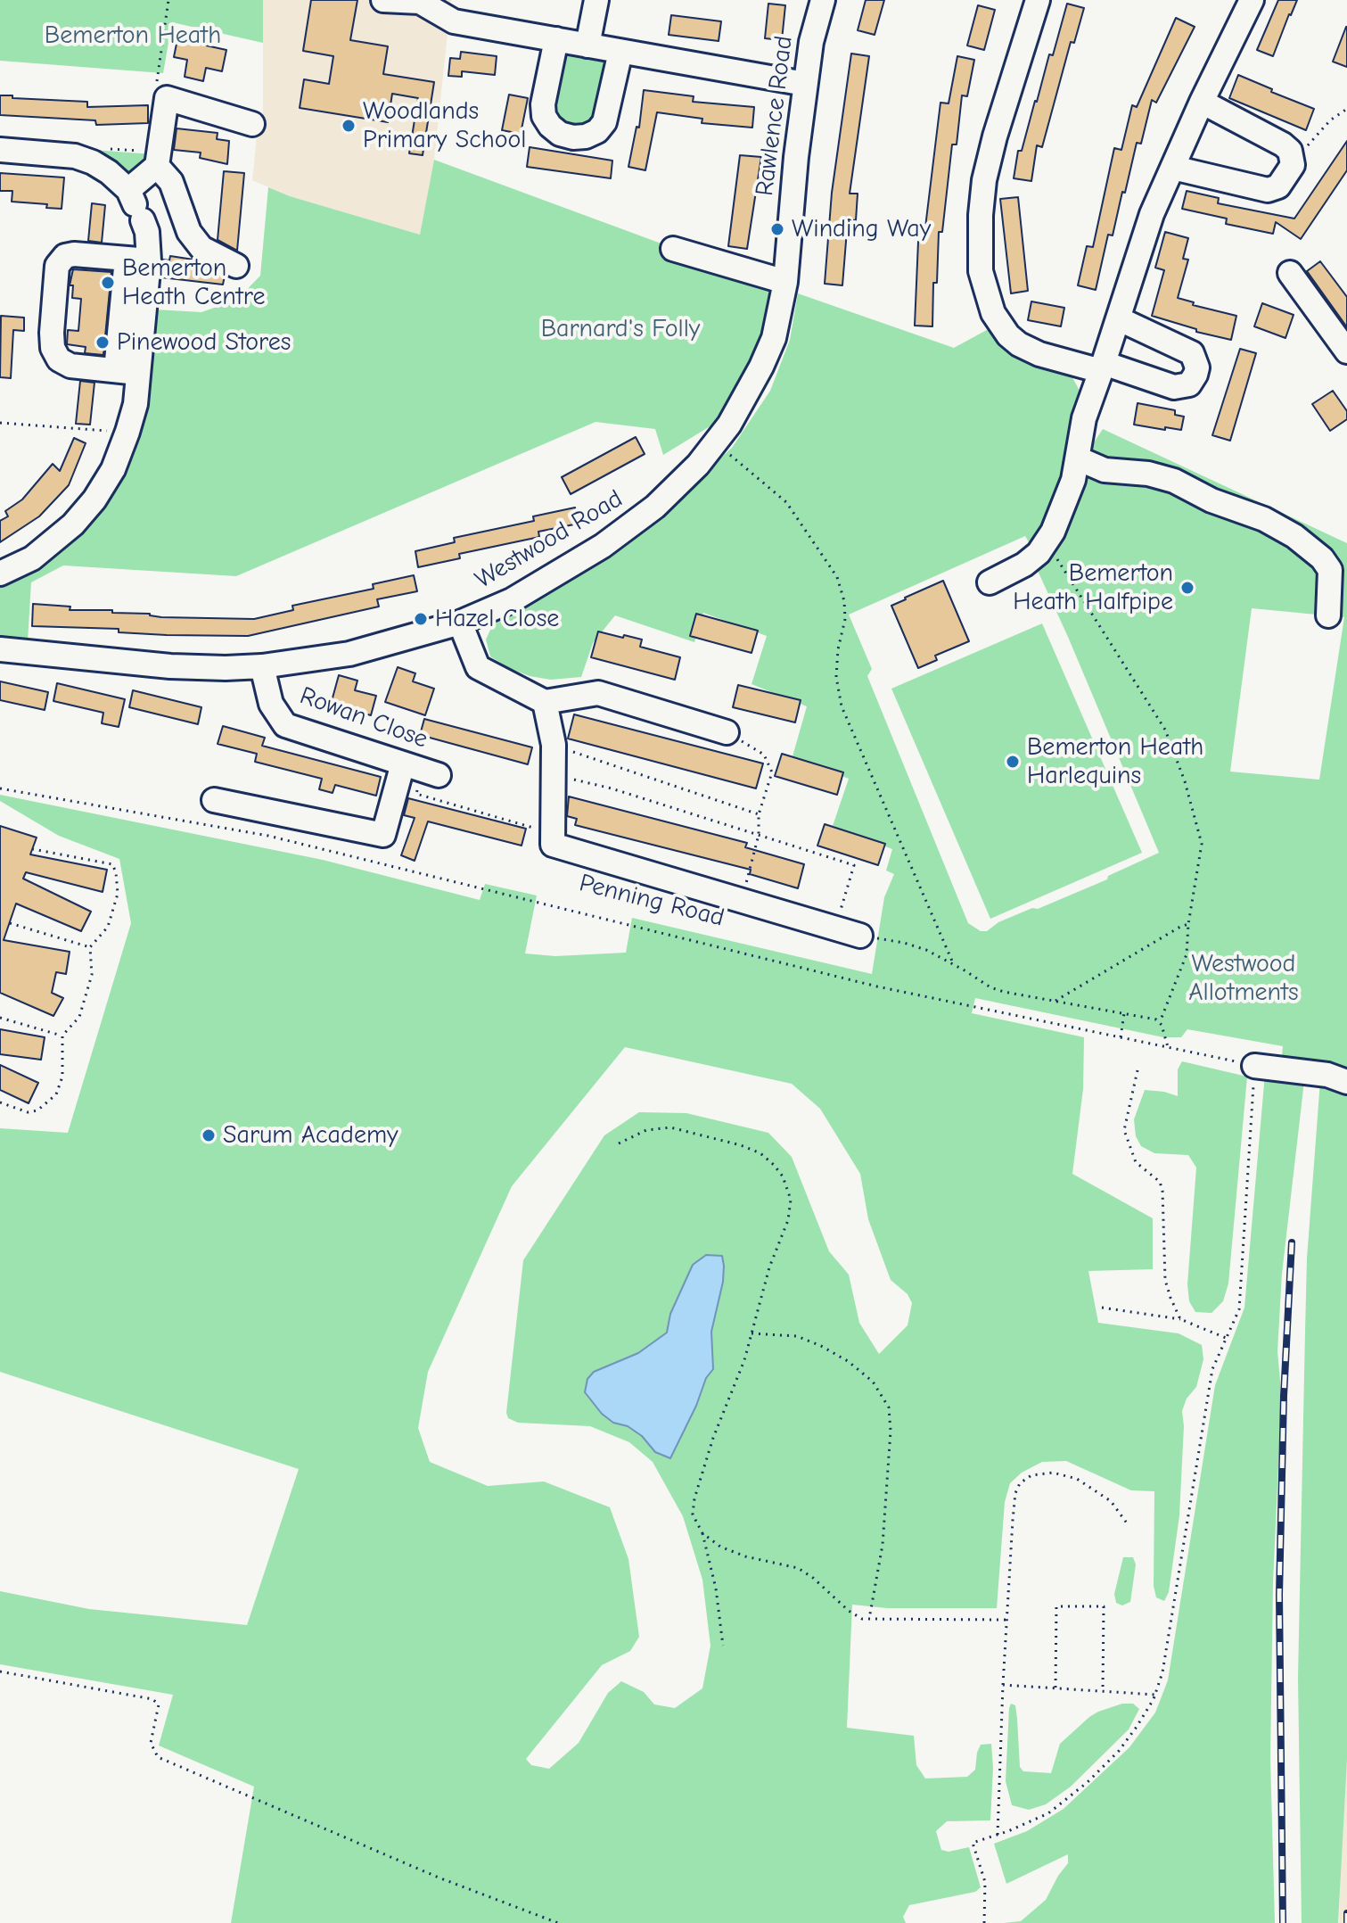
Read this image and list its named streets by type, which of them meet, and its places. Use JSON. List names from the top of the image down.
{
  "streets": {
    "street": ["Rawlence Road", "Westwood Road", "Rowan Close"],
    "path": ["Penning Road"]
  },
  "crossings": [
    ["Rawlence Road", "Westwood Road"],
    ["Westwood Road", "Rowan Close"]
  ],
  "parks": ["Bemerton Heath", "Barnard's Folly", "Westwood Allotments"],
  "places": [
    "Woodlands Primary School",
    "Winding Way",
    "Bemerton Heath Centre",
    "Pinewood Stores",
    "Bemerton Heath Halfpipe",
    "Hazel Close",
    "Bemerton Heath Harlequins",
    "Sarum Academy"
  ]
}
